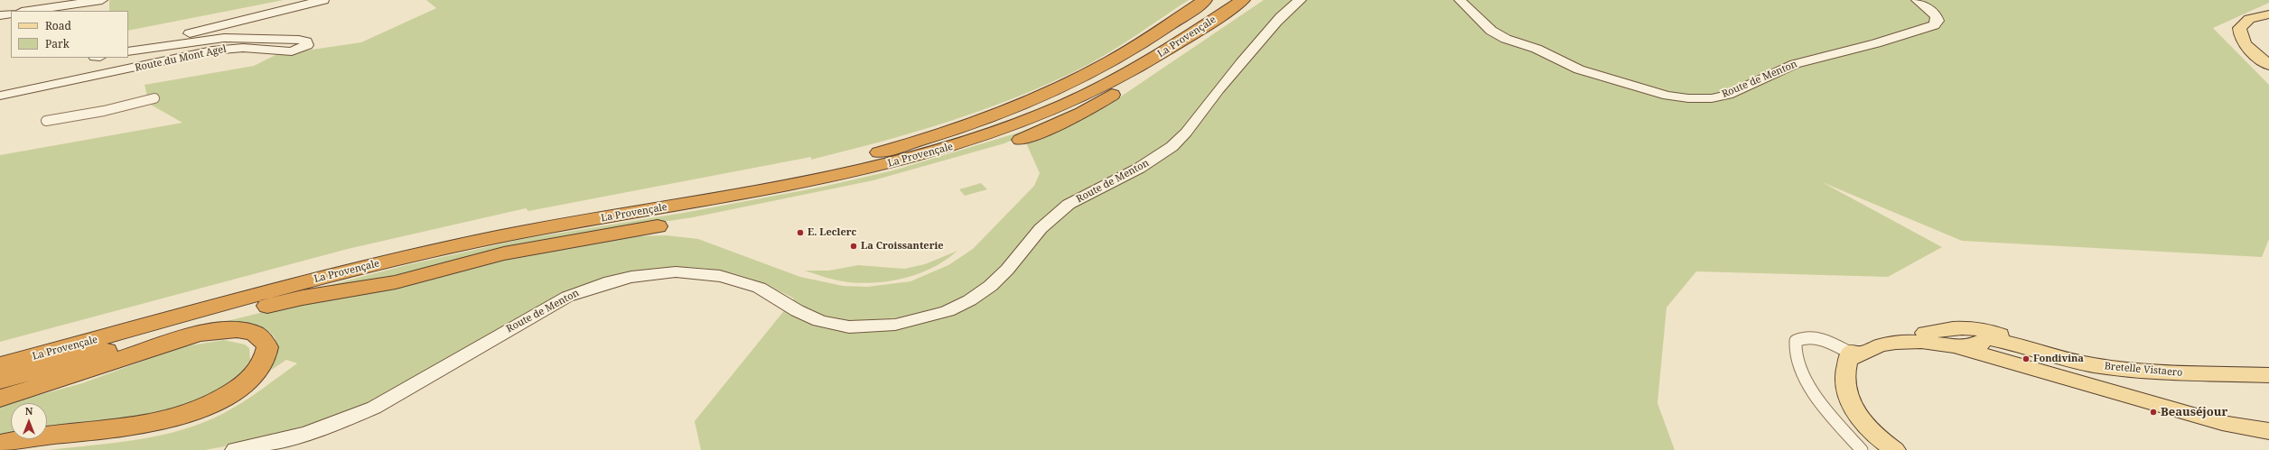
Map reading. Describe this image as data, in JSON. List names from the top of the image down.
{
  "streets": {
    "highway": ["La Provençale"],
    "main road": ["Route du Mont Agel", "Route de Menton", "Bretelle Vistaero"]
  },
  "places": [
    "E. Leclerc",
    "La Croissanterie",
    "Fondivina",
    "Beauséjour"
  ],
  "legend": ["Road", "Park"],
  "north": "top"
}
